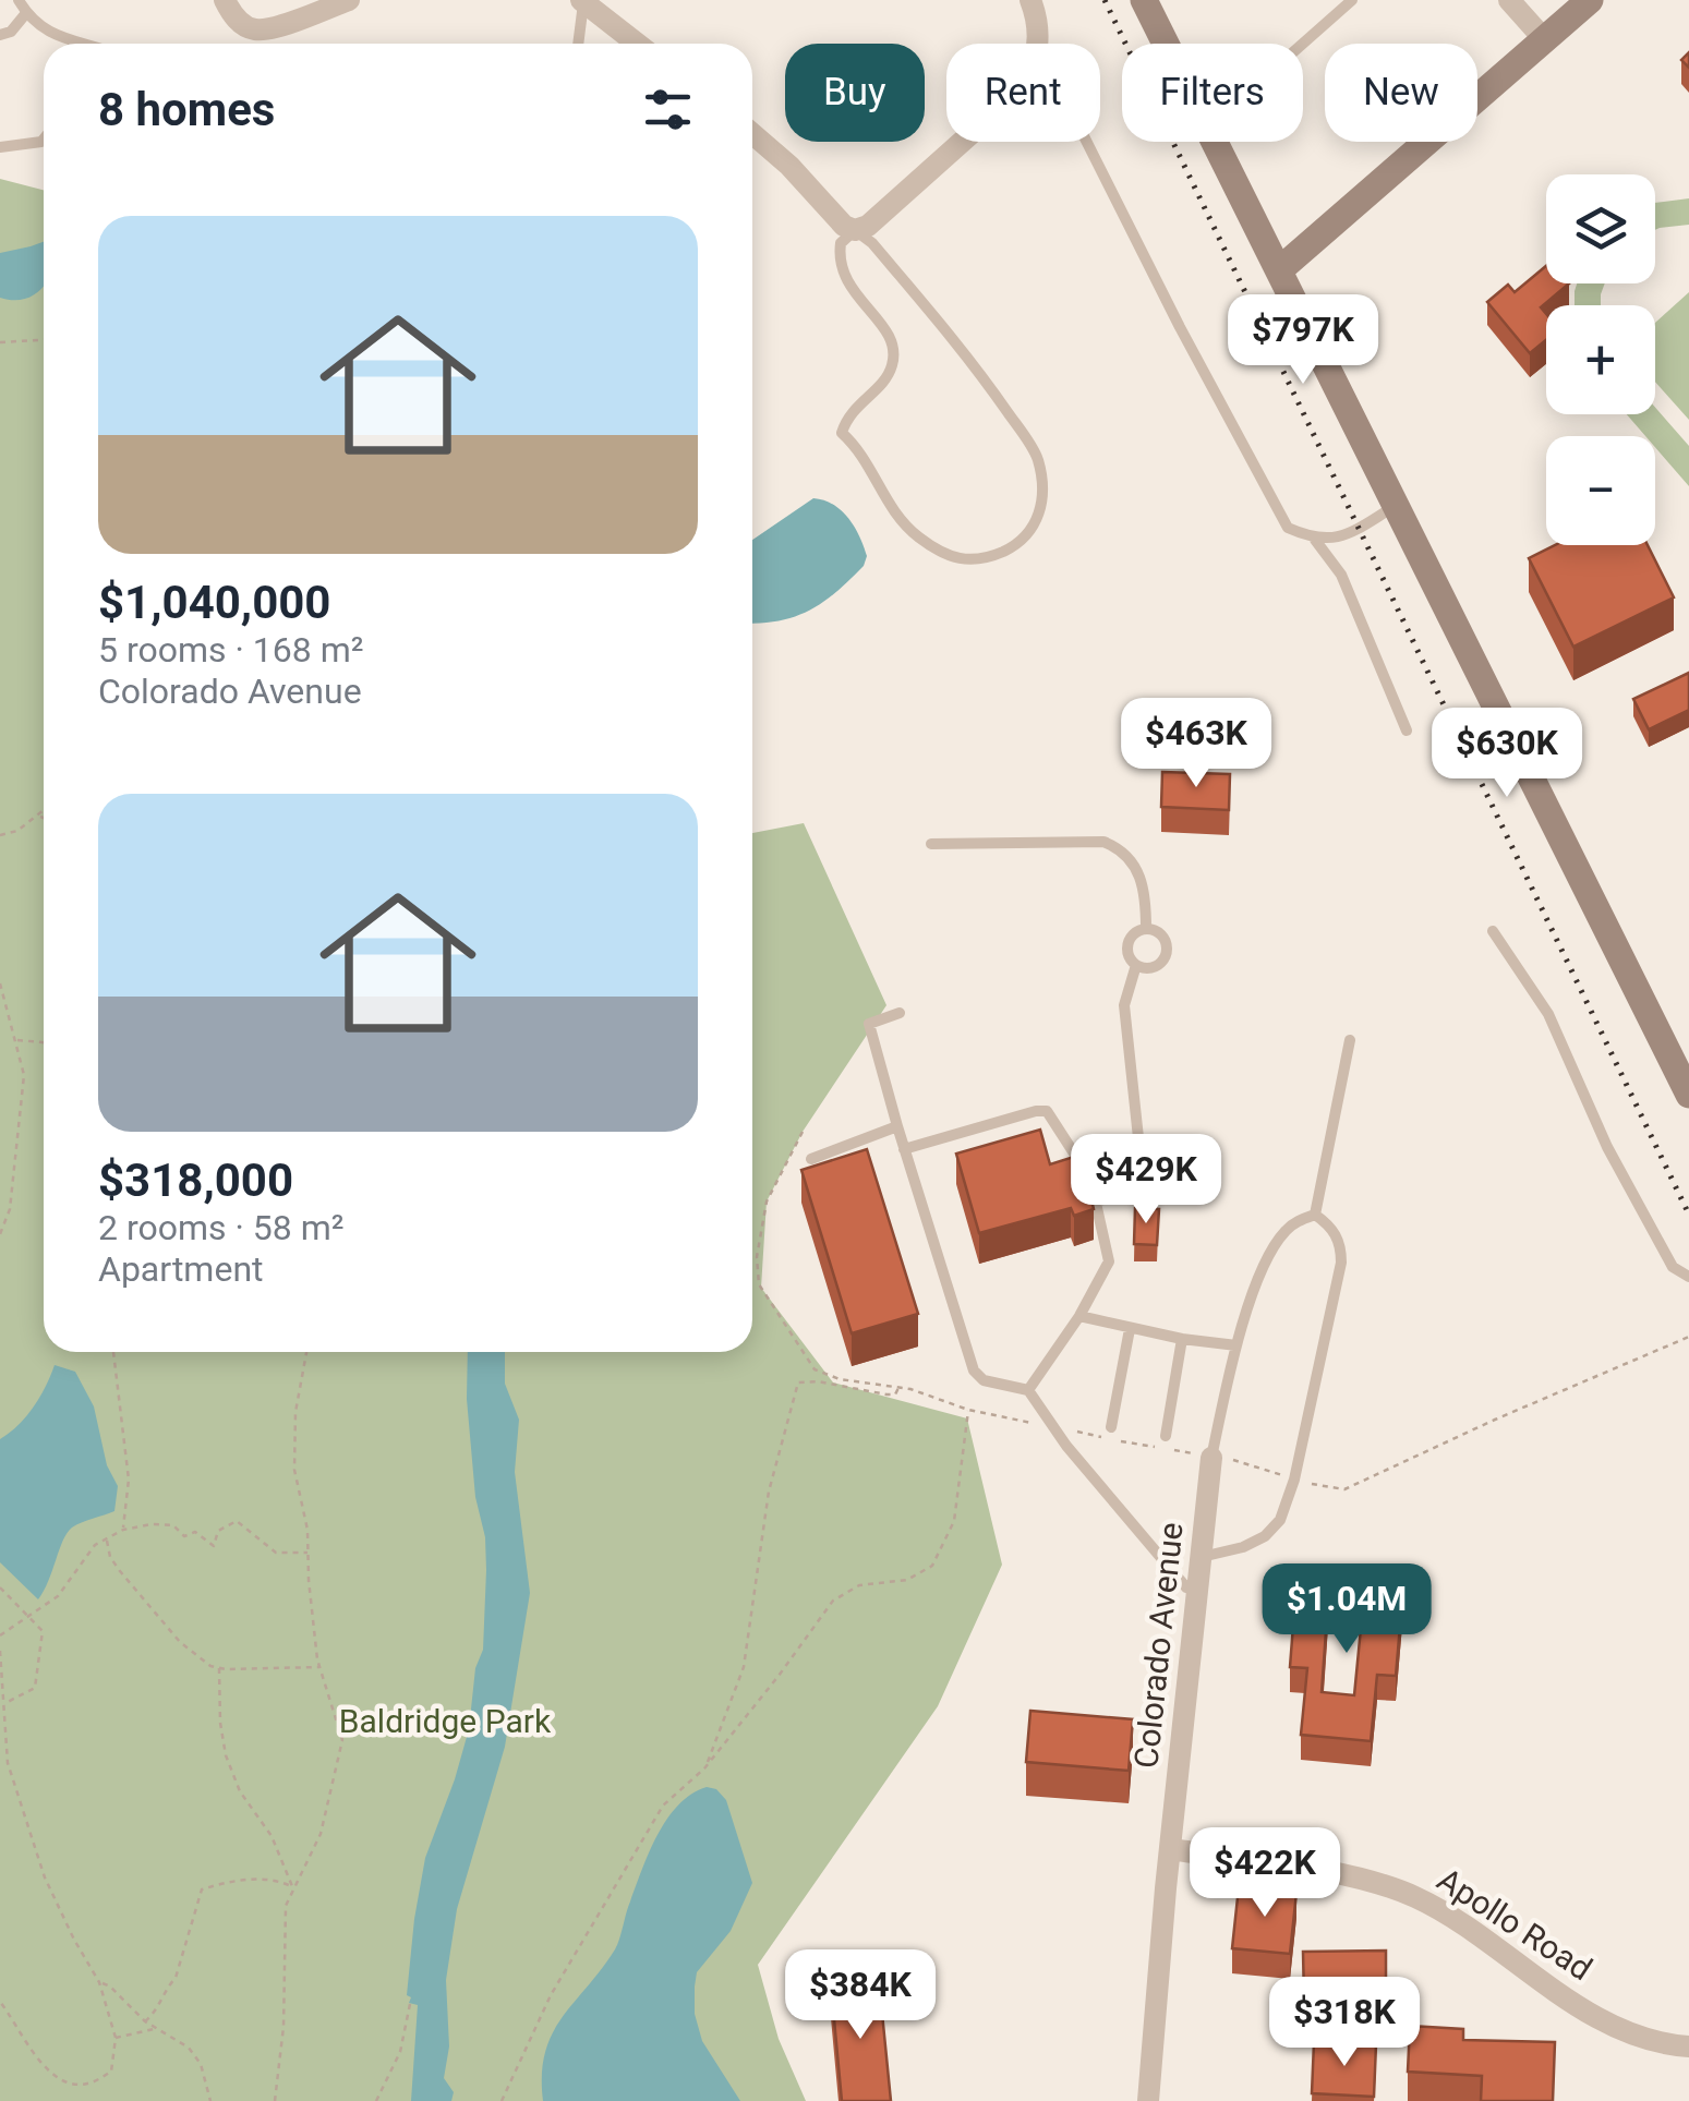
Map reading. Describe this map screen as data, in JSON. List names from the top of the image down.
{
  "streets": {
    "street": ["Colorado Avenue", "Apollo Road"]
  },
  "crossings": [
    ["Colorado Avenue", "Apollo Road"]
  ],
  "parks": ["Baldridge Park"],
  "page": {
    "chip": [
      "Buy",
      "Rent",
      "Filters",
      "New"
    ],
    "heading": "8 homes",
    "map_buttons": ["+", "−"],
    "list": [
      {
        "name": "$1,040,000",
        "note": "5 rooms · 168 m² · Colorado Avenue"
      },
      {
        "name": "$318,000",
        "note": "2 rooms · 58 m² · Apartment"
      }
    ],
    "price": [
      "$797K",
      "$463K",
      "$630K",
      "$429K",
      "$1.04M",
      "$422K",
      "$384K",
      "$318K"
    ]
  }
}
